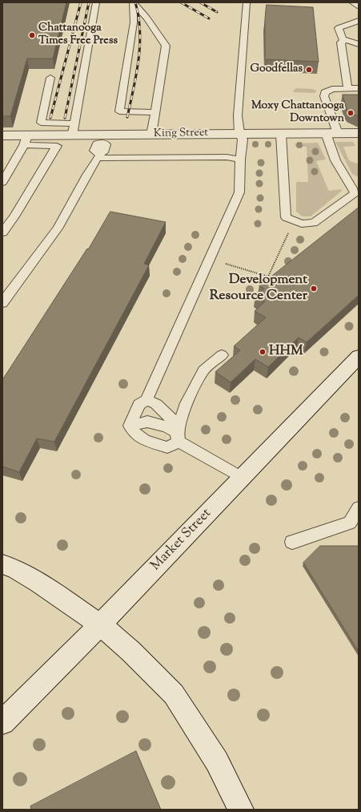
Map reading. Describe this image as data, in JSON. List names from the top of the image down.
{
  "streets": {
    "street": ["King Street", "Market Street"]
  },
  "places": [
    "Chattanooga Times Free Press",
    "Goodfellas",
    "Moxy Chattanooga Downtown",
    "Development Resource Center",
    "HHM"
  ]
}
